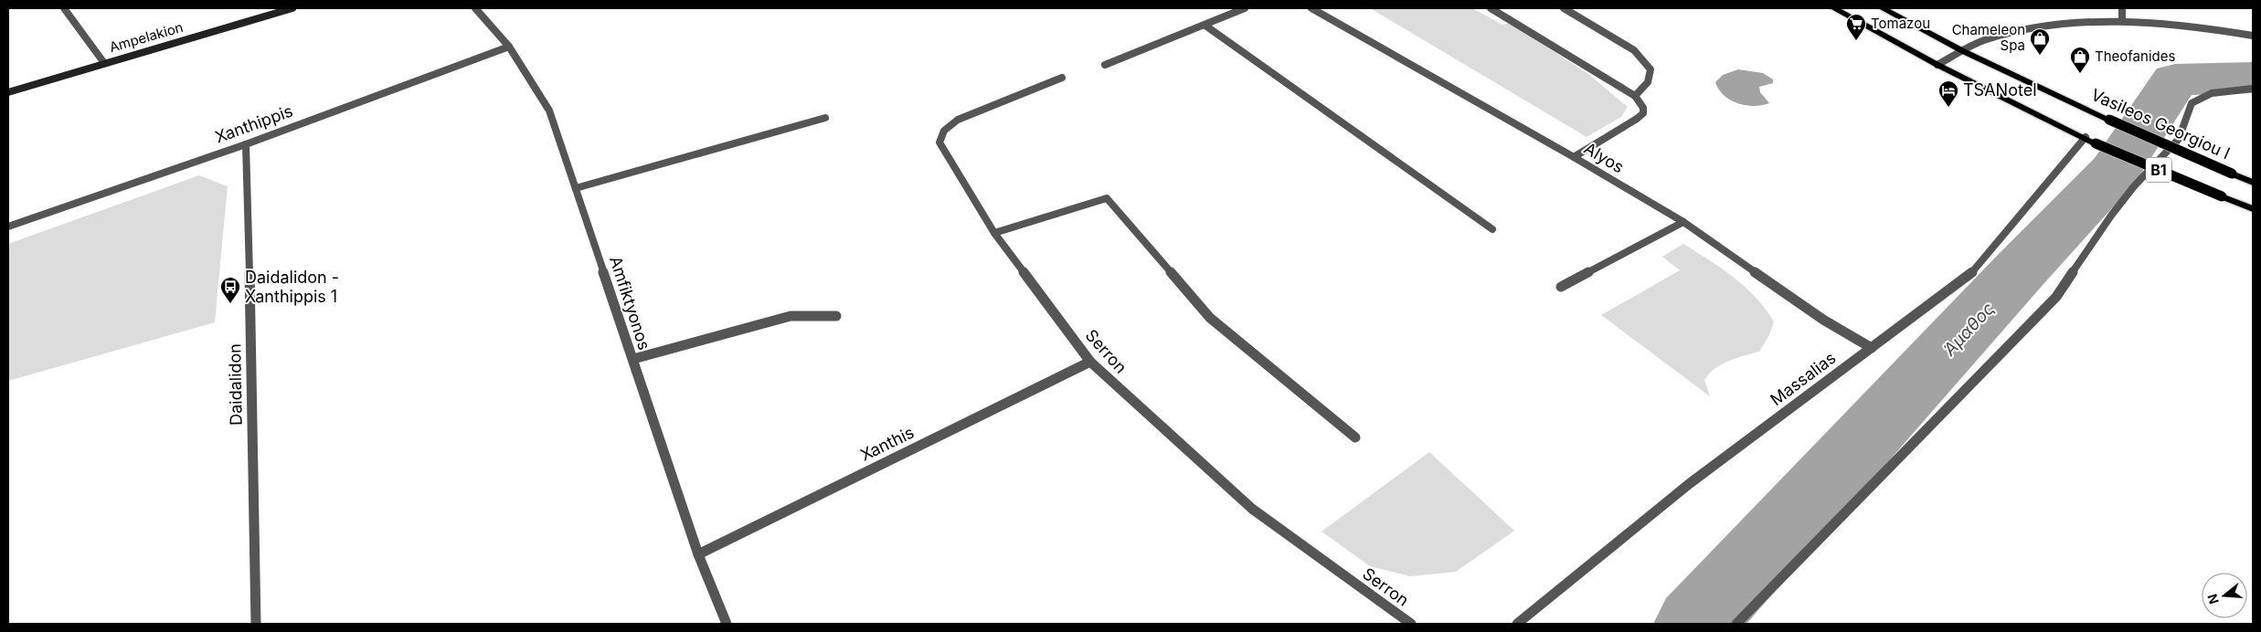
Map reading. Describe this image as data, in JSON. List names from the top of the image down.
{
  "streets": {
    "main road": ["Vasileos Georgiou I", "B1"],
    "street": [
      "Ampelakion",
      "Xanthippis",
      "Alyos",
      "Amfiktyonos",
      "Serron",
      "Massalias",
      "Daidalidon",
      "Xanthis"
    ]
  },
  "crossings": [
    ["Xanthippis", "Amfiktyonos"],
    ["Xanthippis", "Daidalidon"],
    ["Alyos", "Massalias"],
    ["B1", "Massalias"],
    ["Amfiktyonos", "Xanthis"],
    ["Serron", "Xanthis"]
  ],
  "water": ["Άμαθος"],
  "places": {
    "supermarket": ["Tomazou"],
    "shop": ["Chameleon Spa", "Theofanides"],
    "hotel": ["TSANotel"],
    "bus stop": ["Daidalidon - Xanthippis 1"]
  },
  "north": "left"
}
